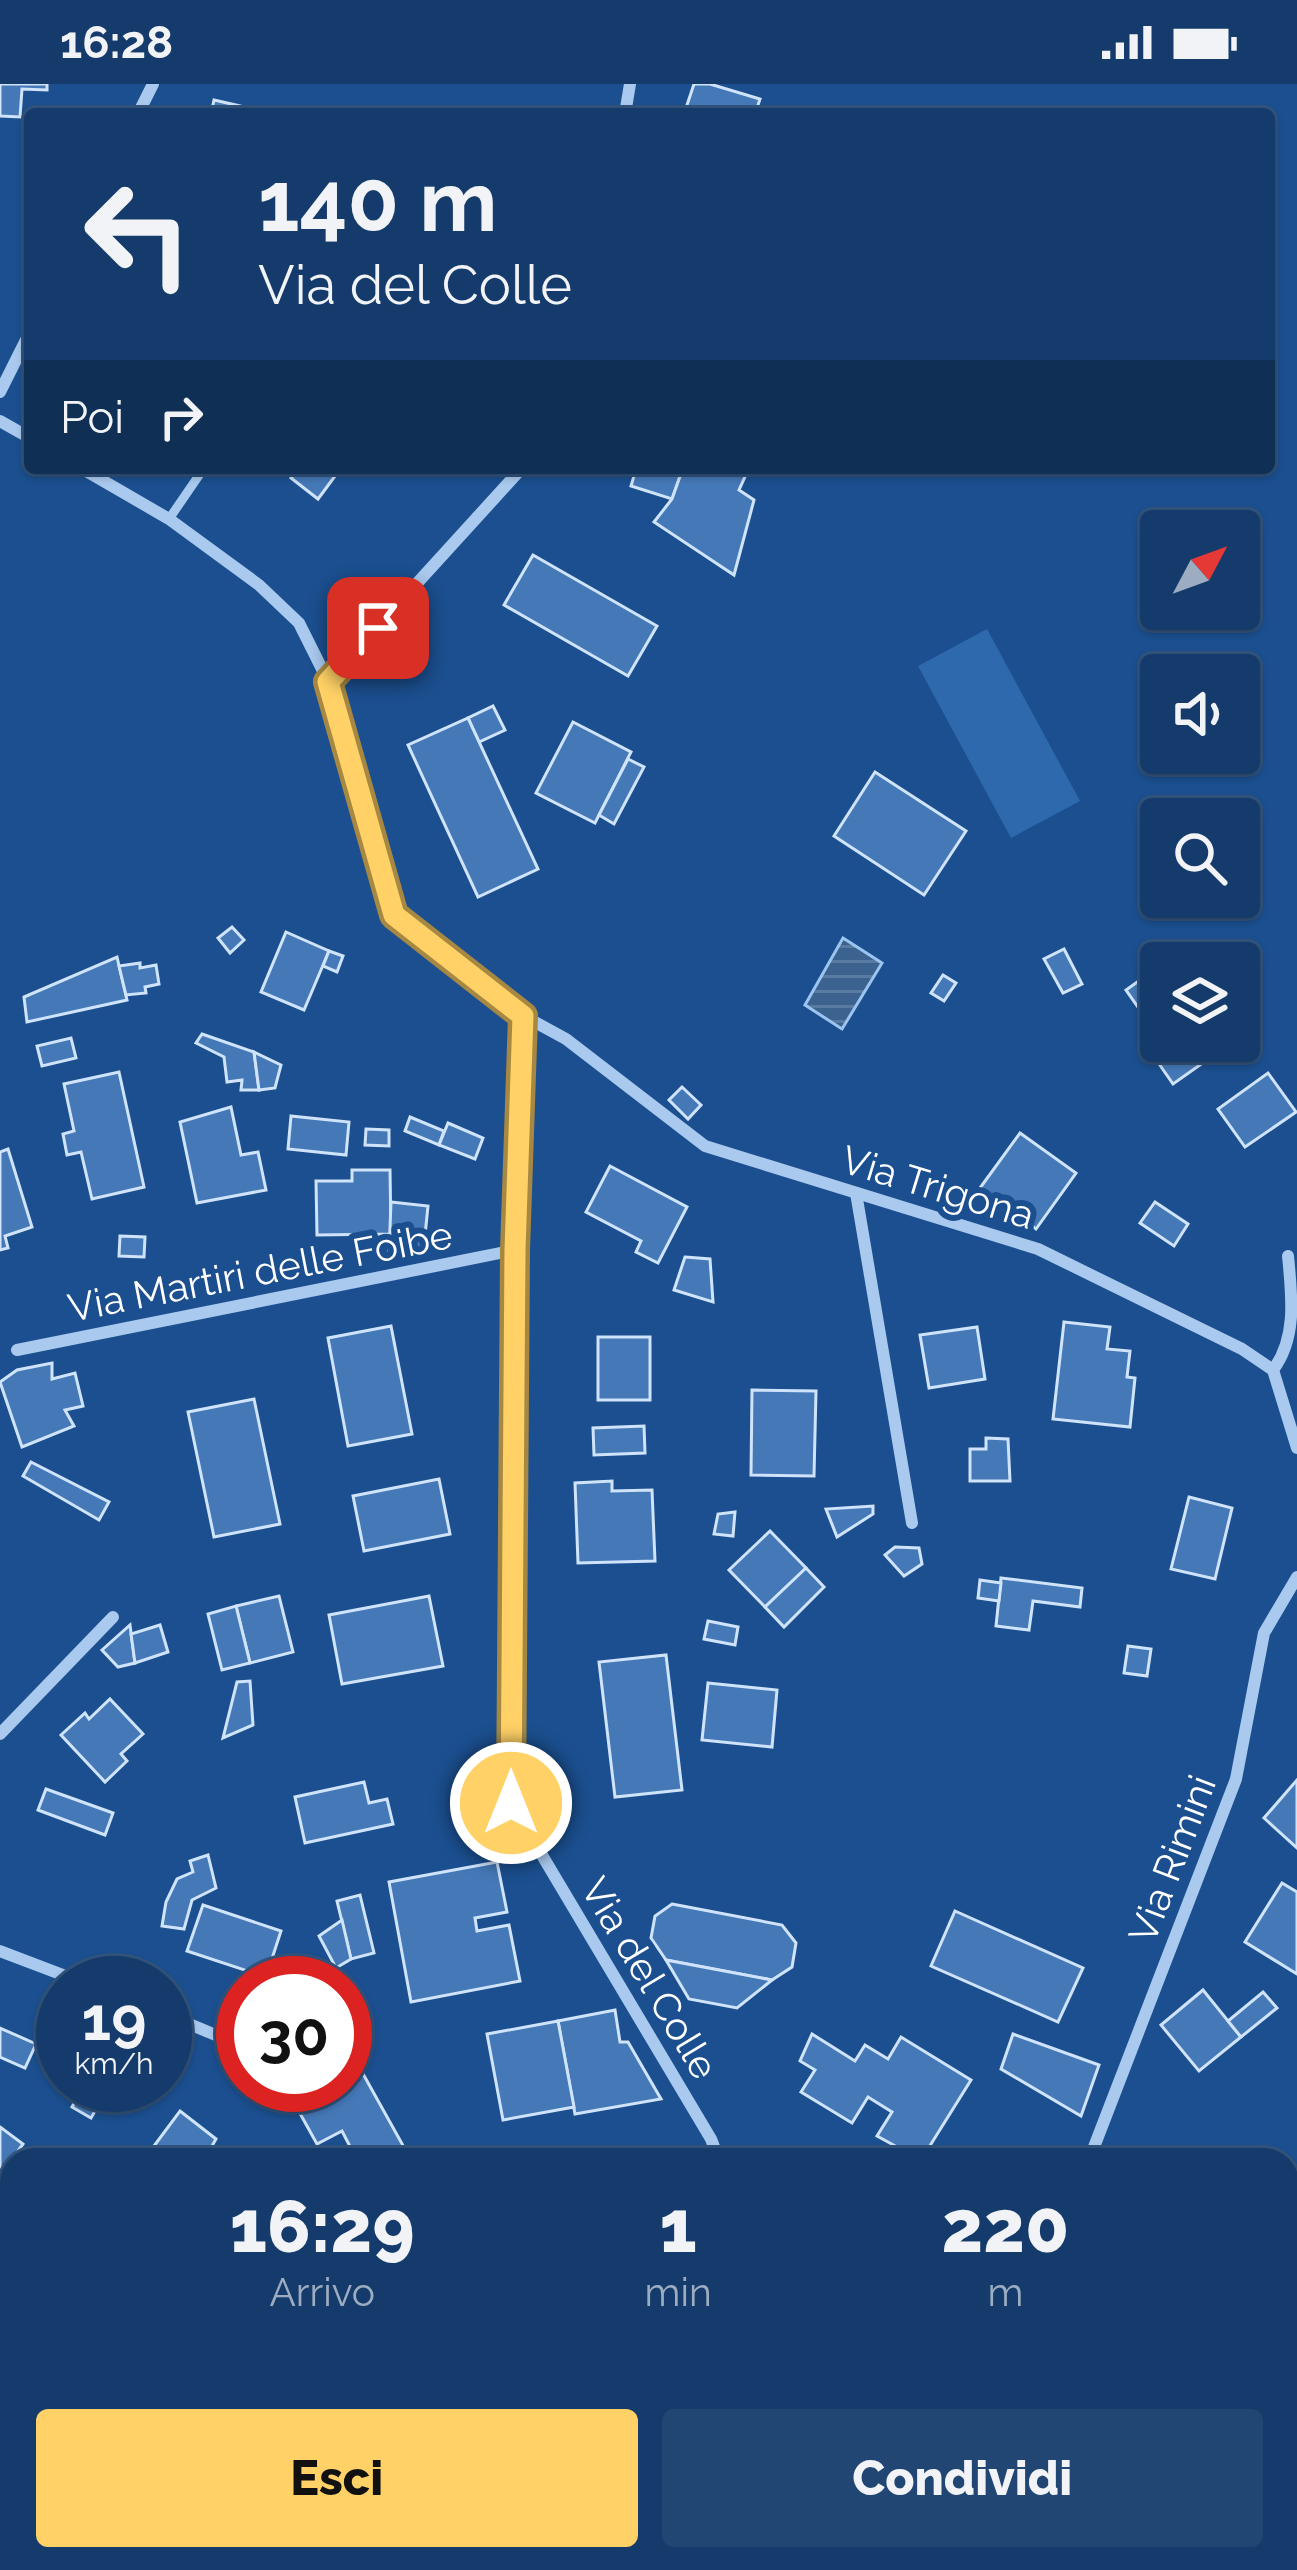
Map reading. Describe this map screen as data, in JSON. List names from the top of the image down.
{
  "streets": {
    "street": [
      "Via Trigona",
      "Via Martiri delle Foibe",
      "Via Rimini",
      "Via del Colle"
    ]
  },
  "crossings": [
    ["Via Trigona", "Via del Colle"],
    ["Via Martiri delle Foibe", "Via del Colle"]
  ],
  "north": "top right",
  "page": {
    "status": "16:28",
    "turn": ["140 m", "Via del Colle"],
    "then": "Poi",
    "speed": "19 km/h",
    "limit": "30",
    "eta": [
      "16:29",
      "Arrivo",
      "1",
      "min",
      "220",
      "m"
    ],
    "buttons": ["Esci", "Condividi"]
  }
}
